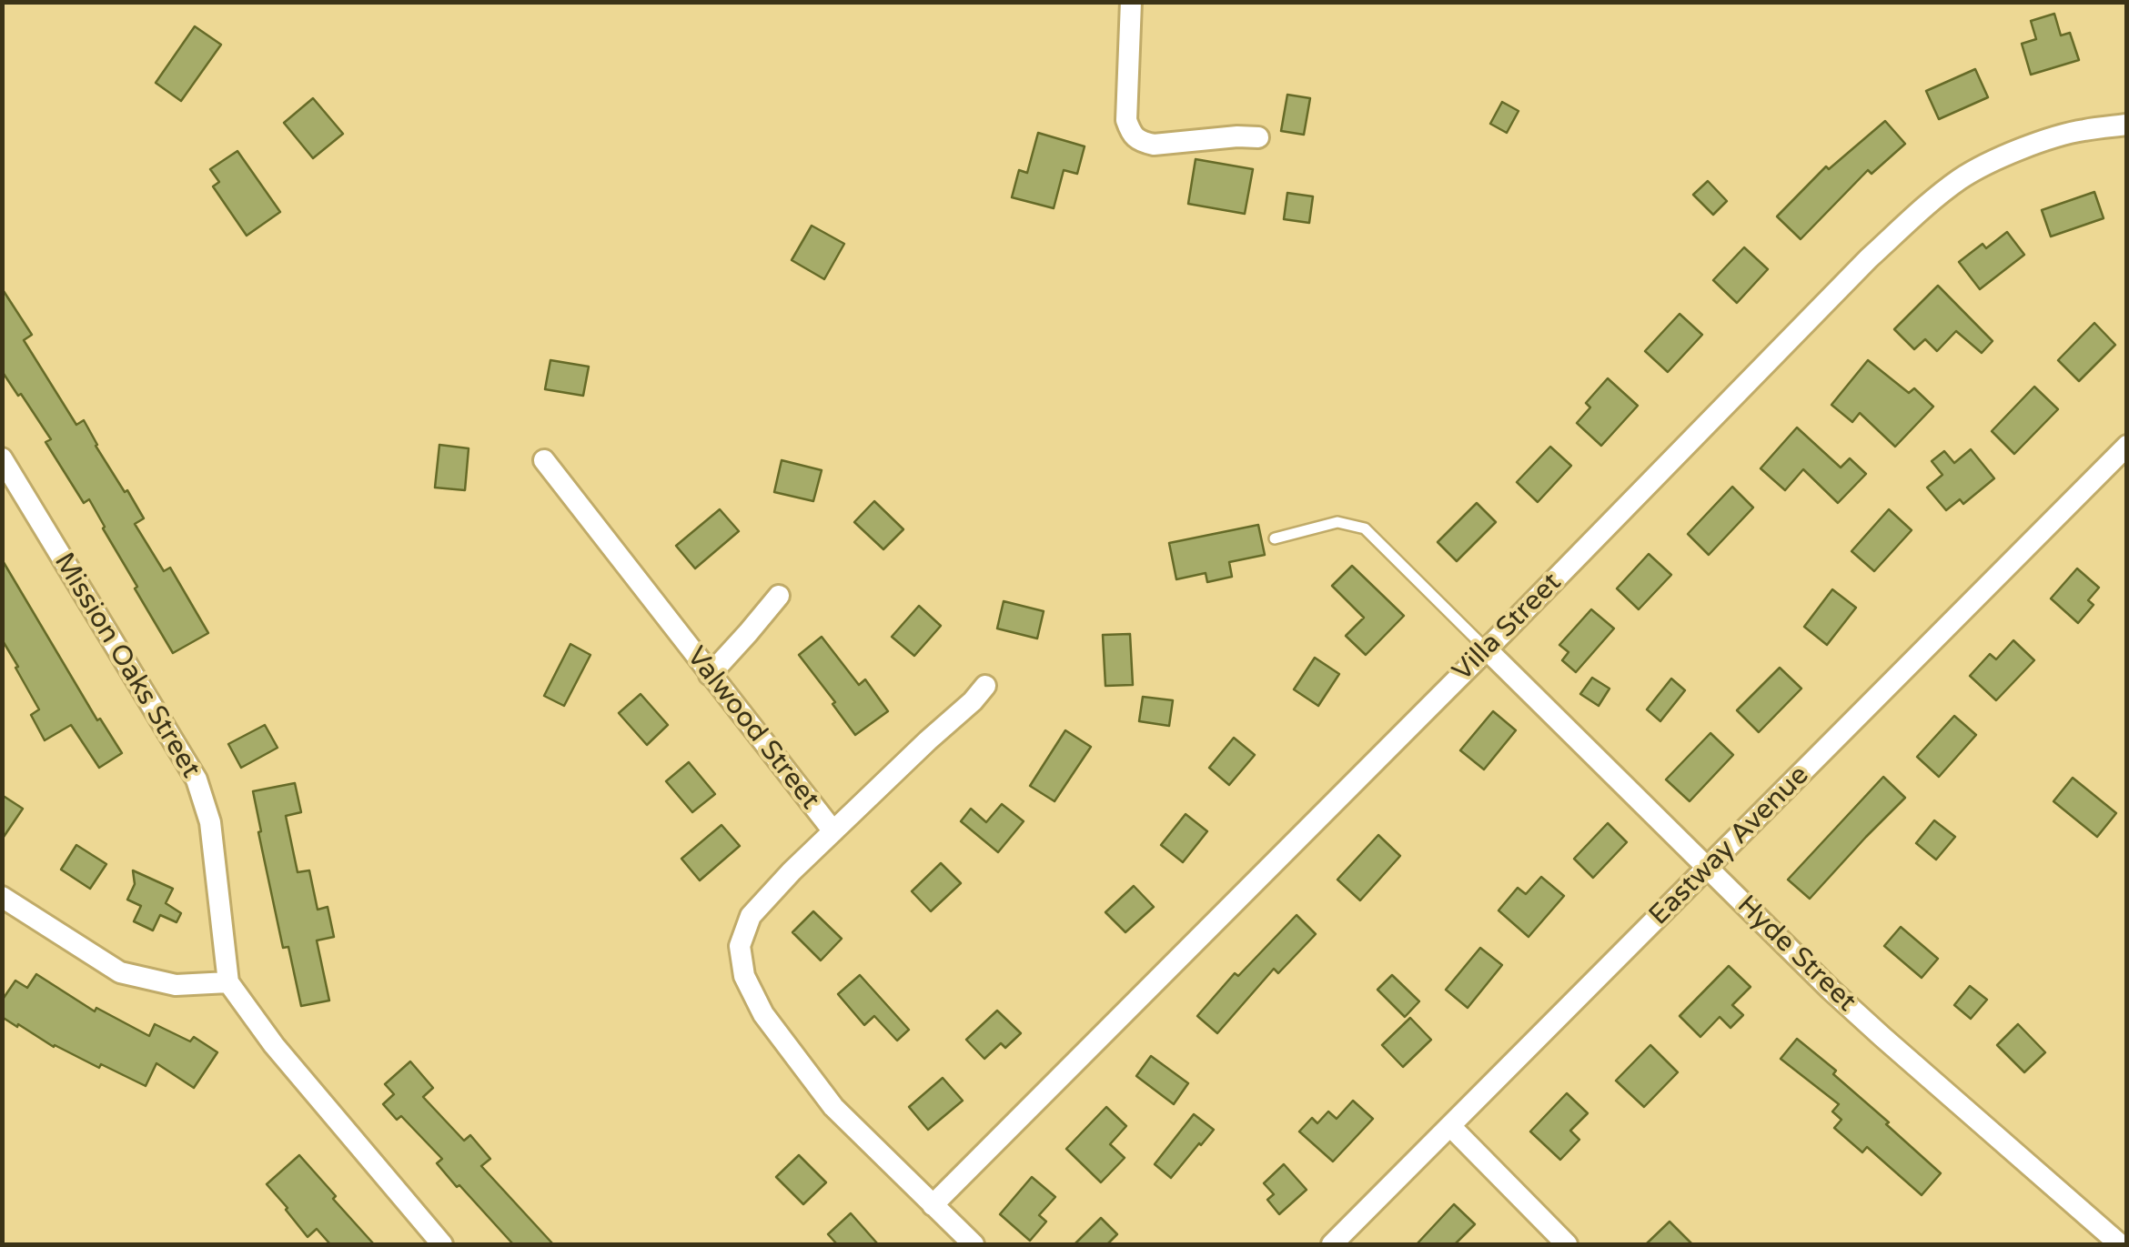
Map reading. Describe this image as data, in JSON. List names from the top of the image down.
{
  "streets": {
    "street": [
      "Villa Street",
      "Mission Oaks Street",
      "Valwood Street",
      "Eastway Avenue",
      "Hyde Street"
    ]
  },
  "crossings": [
    ["Villa Street", "Valwood Street"],
    ["Villa Street", "Hyde Street"],
    ["Eastway Avenue", "Hyde Street"]
  ]
}
